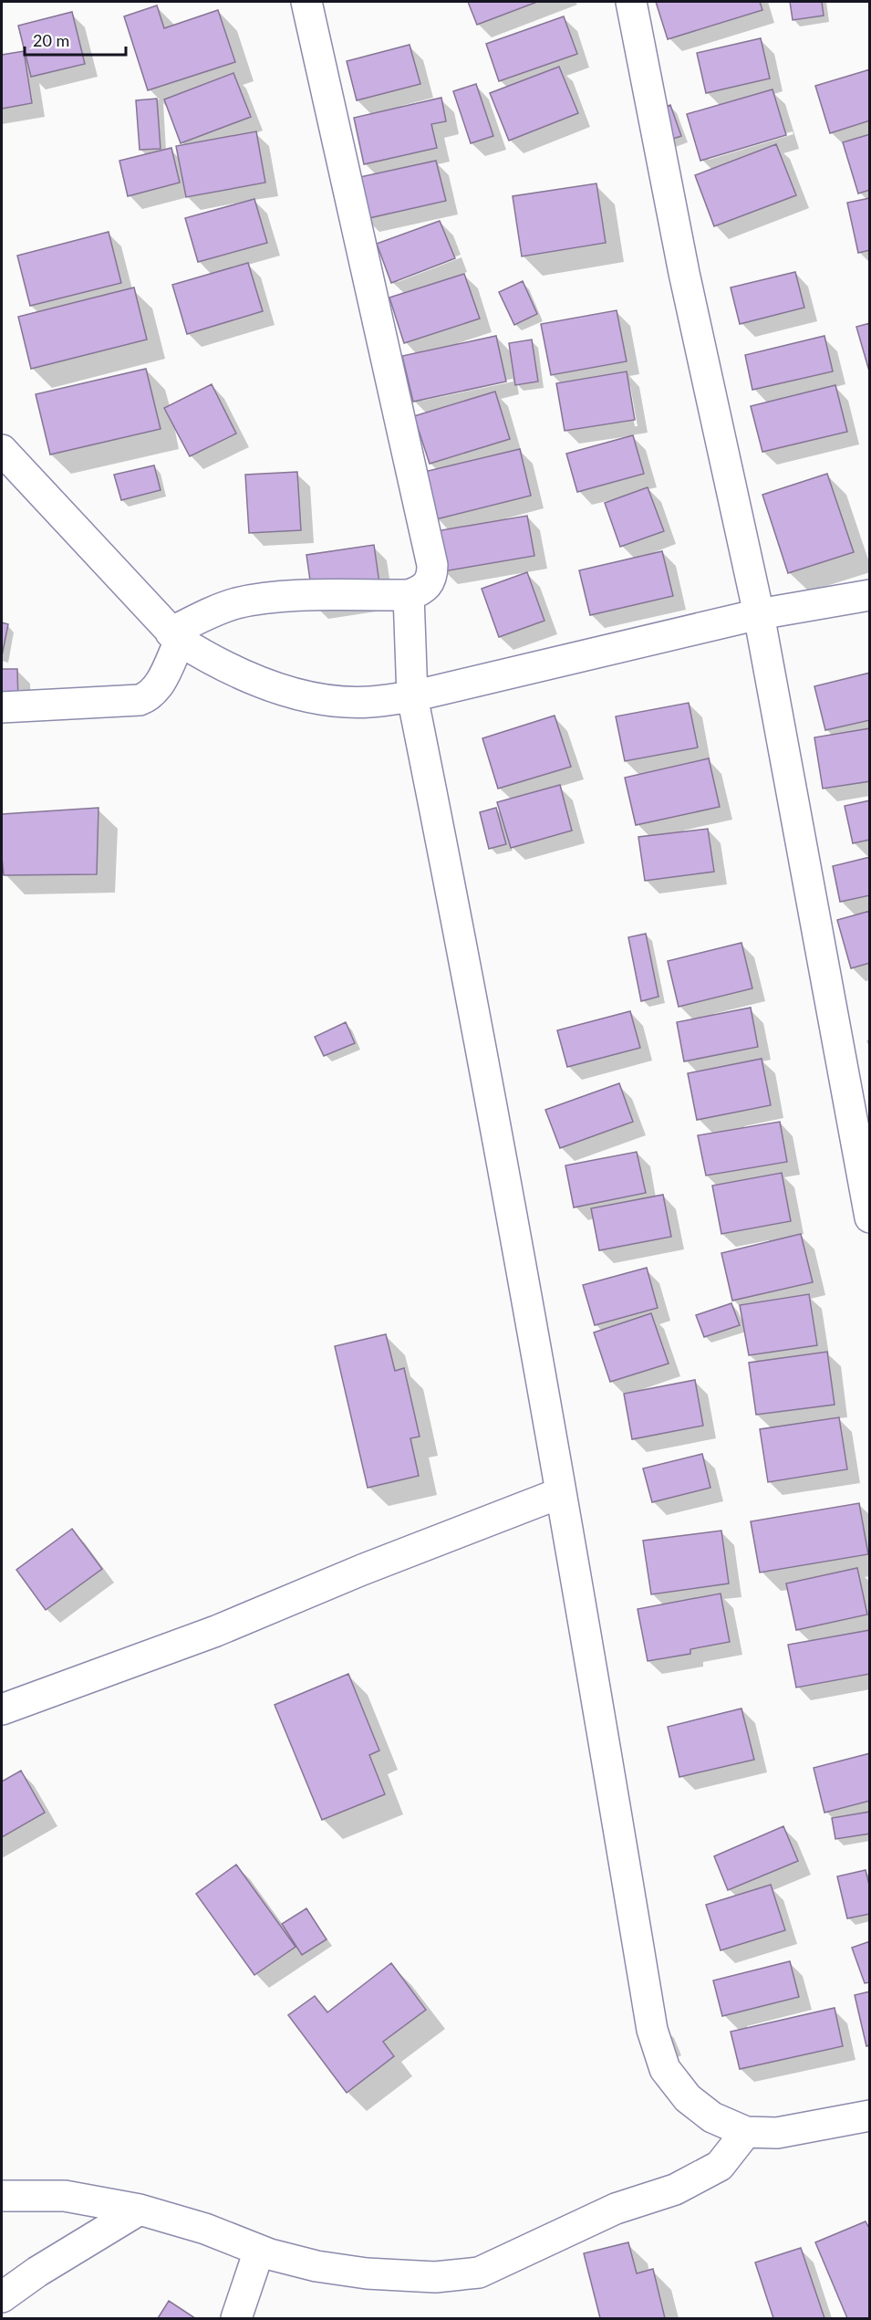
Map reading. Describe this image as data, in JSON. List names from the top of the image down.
{
  "scale_bar": "20 m"
}
